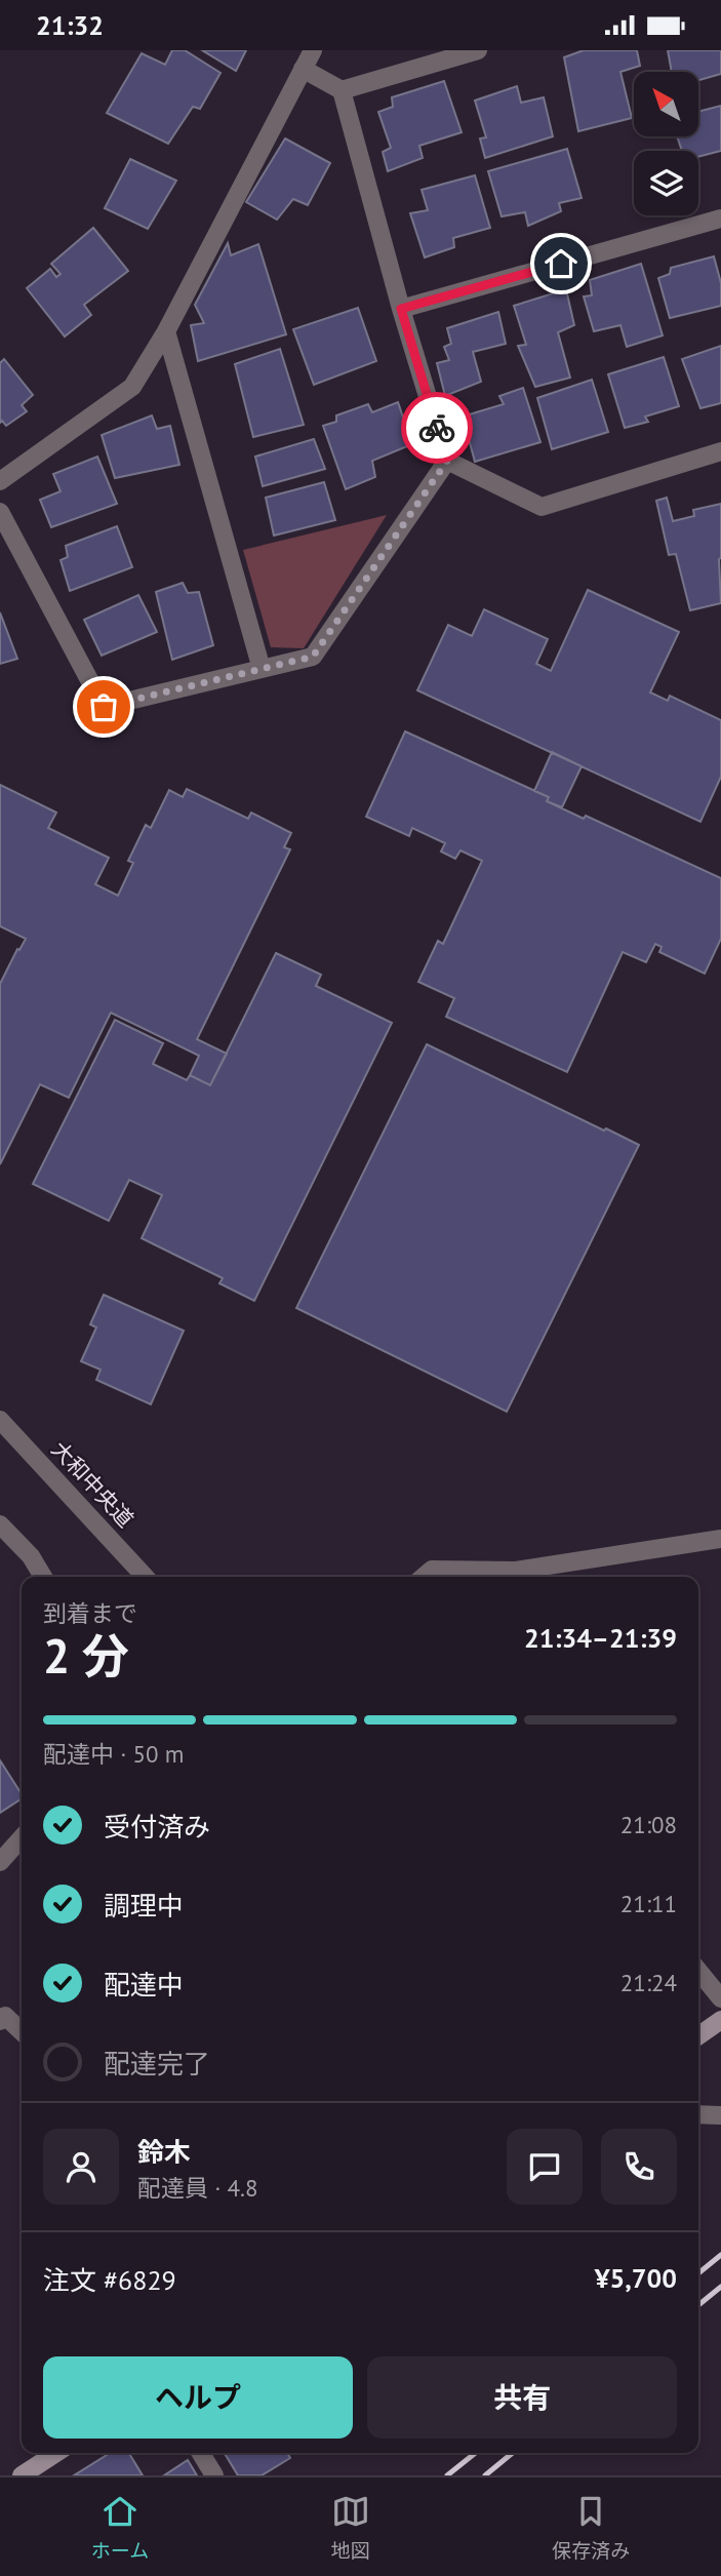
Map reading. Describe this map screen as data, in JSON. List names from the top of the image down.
{
  "streets": {
    "street": ["大和中央道"]
  },
  "north": "top left",
  "page": {
    "status": "21:32",
    "heading": ["2 分", "到着まで", "21:34–21:39"],
    "panel": [
      "鈴木",
      "配達員 · 4.8",
      "注文 #6829",
      "¥5,700"
    ],
    "bar": "配達中 · 50 m",
    "list": [
      ["受付済み", "21:08"],
      ["調理中", "21:11"],
      ["配達中", "21:24"],
      "配達完了"
    ],
    "buttons": ["ヘルプ", "共有"],
    "tabs": ["ホーム", "地図", "保存済み"]
  }
}
